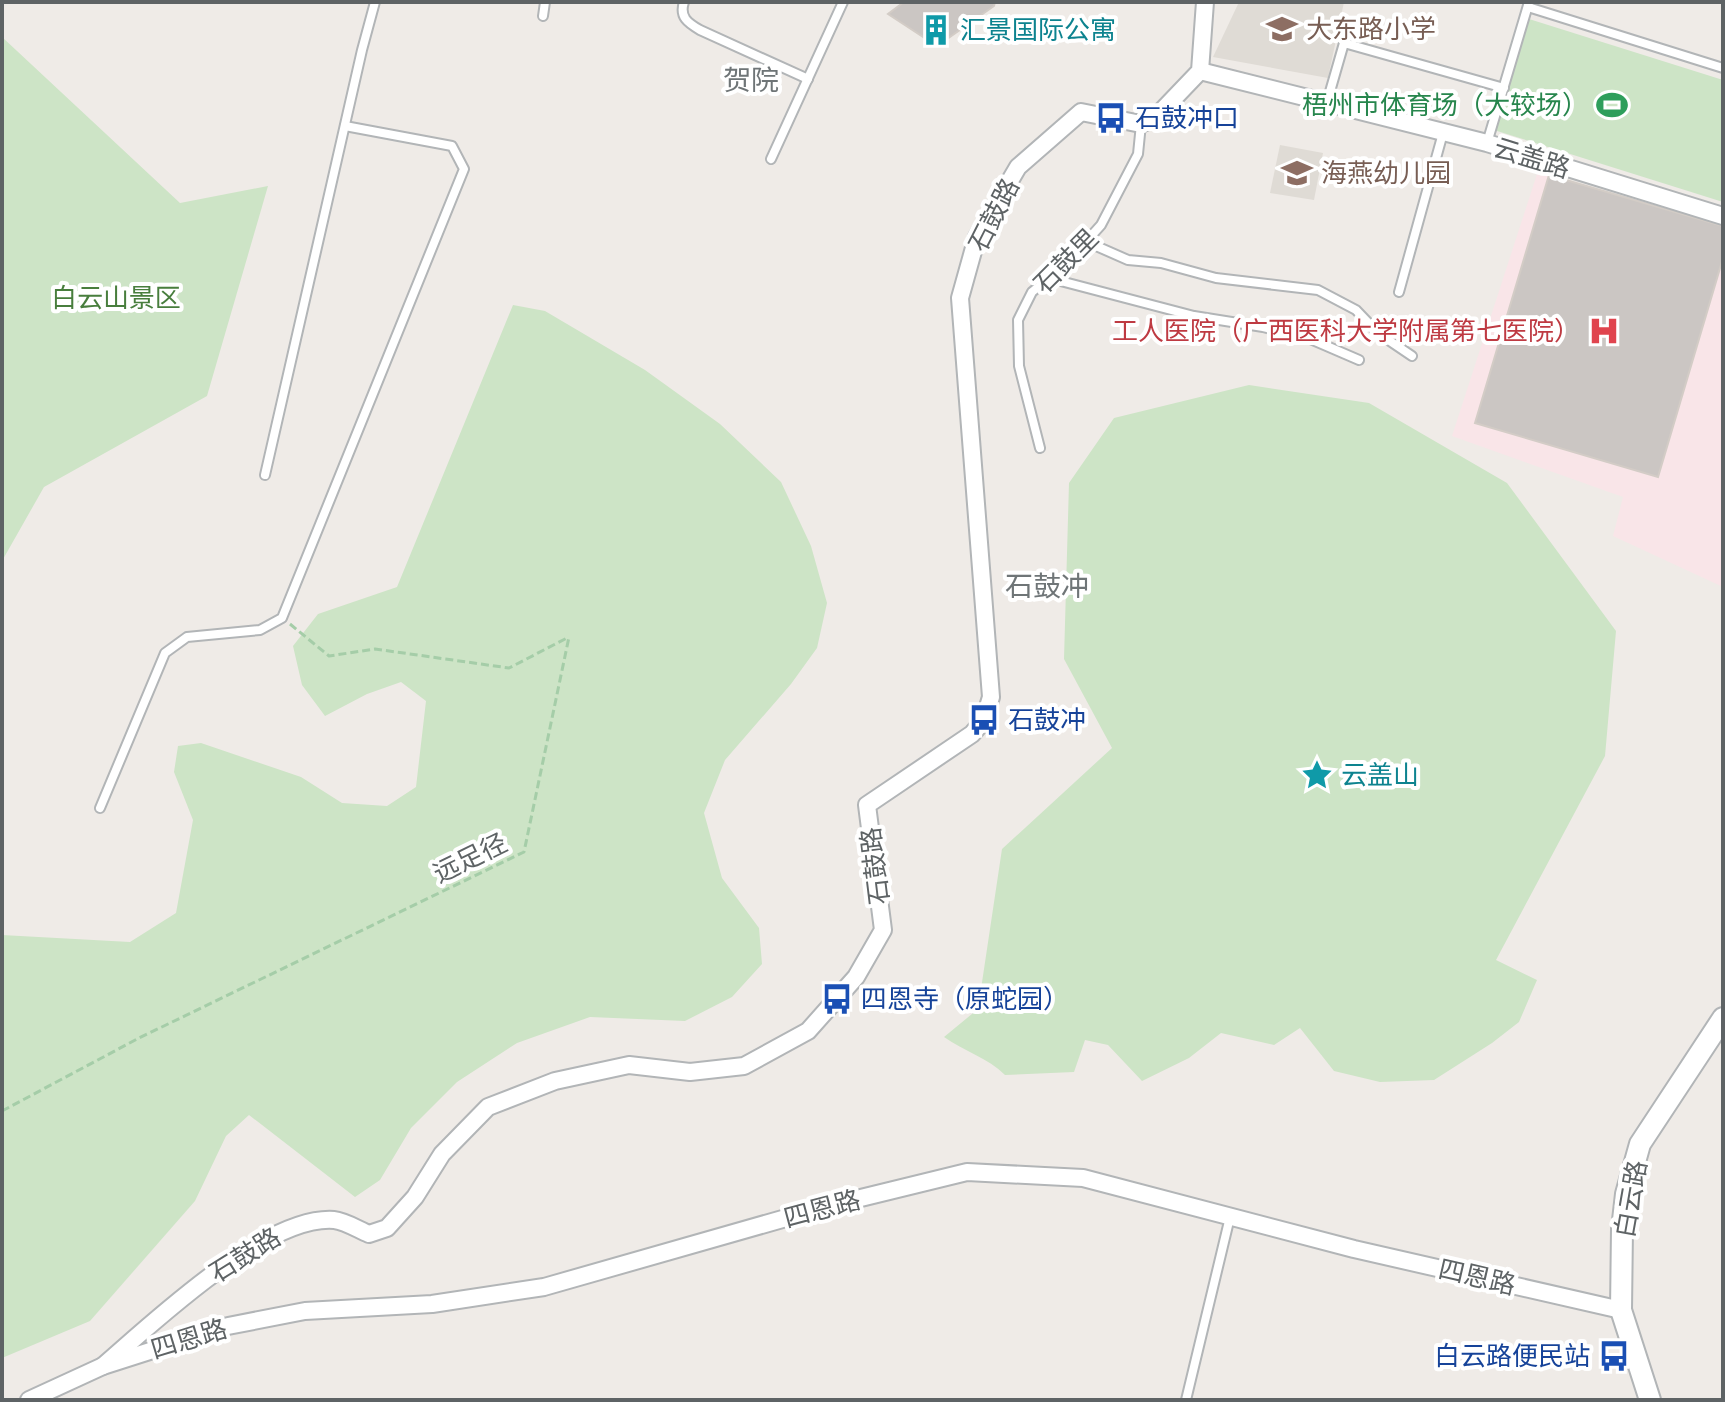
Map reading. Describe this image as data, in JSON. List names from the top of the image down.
{
  "streets": {
    "street": [
      "云盖路",
      "石鼓路",
      "白云路",
      "四恩路"
    ],
    "lane": ["石鼓里"],
    "path": ["远足径"]
  },
  "crossings": [
    ["石鼓路", "石鼓里"],
    ["石鼓路", "四恩路"],
    ["白云路", "四恩路"]
  ],
  "districts": ["贺院", "石鼓冲"],
  "parks": ["白云山景区"],
  "places": {
    "school or university": ["大东路小学", "海燕幼儿园"],
    "building": ["汇景国际公寓"],
    "sports": ["梧州市体育场（大较场）"],
    "bus stop": [
      "石鼓冲口",
      "石鼓冲",
      "四恩寺（原蛇园）",
      "白云路便民站"
    ],
    "hospital": ["工人医院（广西医科大学附属第七医院）"],
    "place": ["云盖山"]
  }
}
